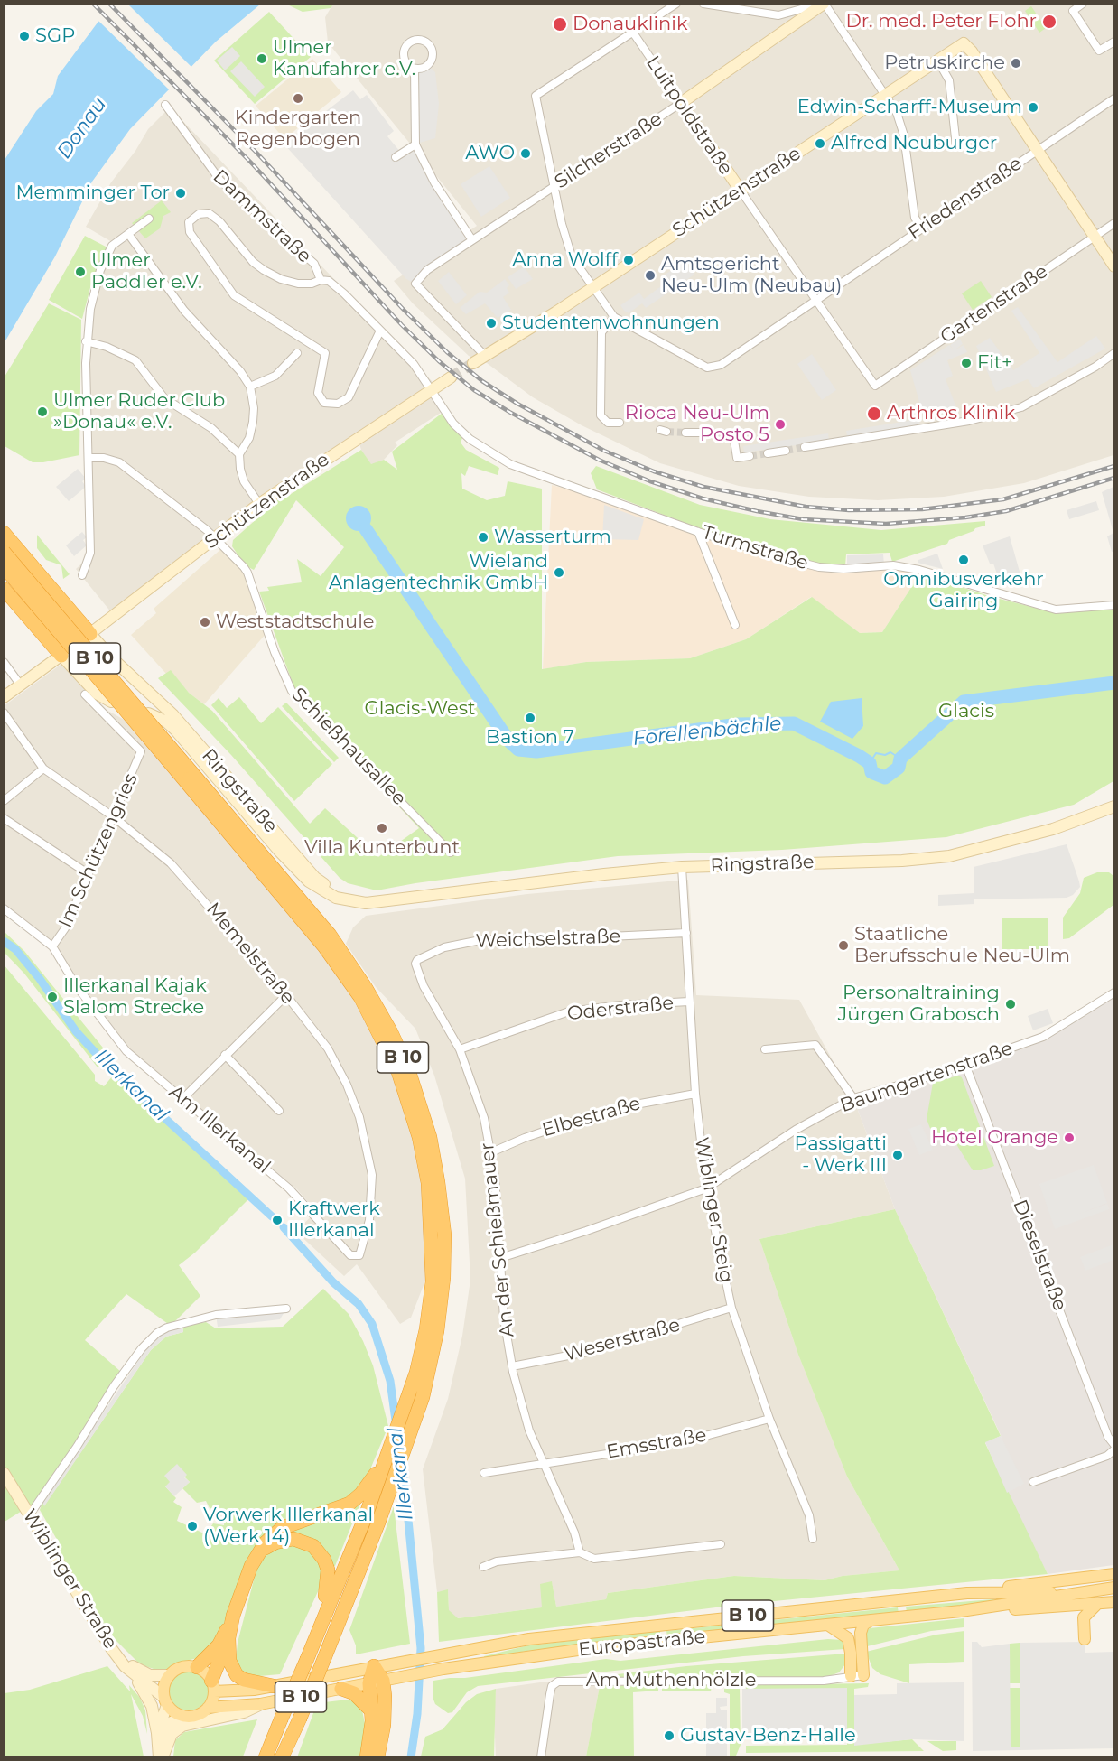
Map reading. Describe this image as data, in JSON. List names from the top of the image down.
{
  "streets": {
    "highway": ["B 10"],
    "main road": [
      "Luitpoldstraße",
      "Silcherstraße",
      "Schützenstraße",
      "Ringstraße",
      "Wiblinger Straße",
      "Europastraße"
    ],
    "street": [
      "Friedenstraße",
      "Dammstraße",
      "Gartenstraße",
      "Turmstraße",
      "Schießhausallee",
      "Im Schützengries",
      "Weichselstraße",
      "Memelstraße",
      "Oderstraße",
      "Baumgartenstraße",
      "Elbestraße",
      "Am Illerkanal",
      "Wiblinger Steig",
      "An der Schießmauer",
      "Dieselstraße",
      "Weserstraße",
      "Emsstraße",
      "Am Muthenhölzle"
    ]
  },
  "crossings": [
    ["Luitpoldstraße", "Silcherstraße"],
    ["Luitpoldstraße", "Schützenstraße"],
    ["Luitpoldstraße", "Friedenstraße"],
    ["Luitpoldstraße", "Gartenstraße"],
    ["Silcherstraße", "Schützenstraße"],
    ["Schützenstraße", "Friedenstraße"],
    ["Schützenstraße", "Dammstraße"],
    ["Schützenstraße", "Turmstraße"],
    ["Schützenstraße", "Schießhausallee"],
    ["Schützenstraße", "Ringstraße"],
    ["Dammstraße", "Turmstraße"],
    ["B 10", "Wiblinger Straße"],
    ["B 10", "Europastraße"],
    ["Ringstraße", "Wiblinger Steig"],
    ["Im Schützengries", "Memelstraße"],
    ["Im Schützengries", "Am Illerkanal"],
    ["Weichselstraße", "Wiblinger Steig"],
    ["Weichselstraße", "An der Schießmauer"],
    ["Memelstraße", "Am Illerkanal"],
    ["Oderstraße", "Wiblinger Steig"],
    ["Oderstraße", "An der Schießmauer"],
    ["Baumgartenstraße", "Wiblinger Steig"],
    ["Baumgartenstraße", "An der Schießmauer"],
    ["Baumgartenstraße", "Dieselstraße"],
    ["Elbestraße", "Wiblinger Steig"],
    ["Elbestraße", "An der Schießmauer"],
    ["Wiblinger Steig", "Weserstraße"],
    ["Wiblinger Steig", "Emsstraße"],
    ["An der Schießmauer", "Weserstraße"],
    ["An der Schießmauer", "Emsstraße"],
    ["Wiblinger Straße", "Europastraße"]
  ],
  "water": ["Donau", "Forellenbächle", "Illerkanal"],
  "parks": ["Glacis-West", "Glacis"],
  "places": [
    "Dr. med. Peter Flohr",
    "Donauklinik",
    "SGP",
    "Ulmer Kanufahrer e.V.",
    "Petruskirche",
    "Kindergarten Regenbogen",
    "Edwin-Scharff-Museum",
    "Alfred Neuburger",
    "AWO",
    "Memminger Tor",
    "Anna Wolff",
    "Ulmer Paddler e.V.",
    "Amtsgericht Neu-Ulm (Neubau)",
    "Studentenwohnungen",
    "Fit+",
    "Ulmer Ruder Club »Donau« e.V.",
    "Arthros Klinik",
    "Rioca Neu-Ulm Posto 5",
    "Wasserturm",
    "Omnibusverkehr Gairing",
    "Wieland Anlagentechnik GmbH",
    "Weststadtschule",
    "Bastion 7",
    "Villa Kunterbunt",
    "Staatliche Berufsschule Neu-Ulm",
    "Illerkanal Kajak Slalom Strecke",
    "Personaltraining Jürgen Grabosch",
    "Hotel Orange",
    "Passigatti - Werk III",
    "Kraftwerk Illerkanal",
    "Vorwerk Illerkanal (Werk 14)",
    "Gustav-Benz-Halle"
  ]
}
